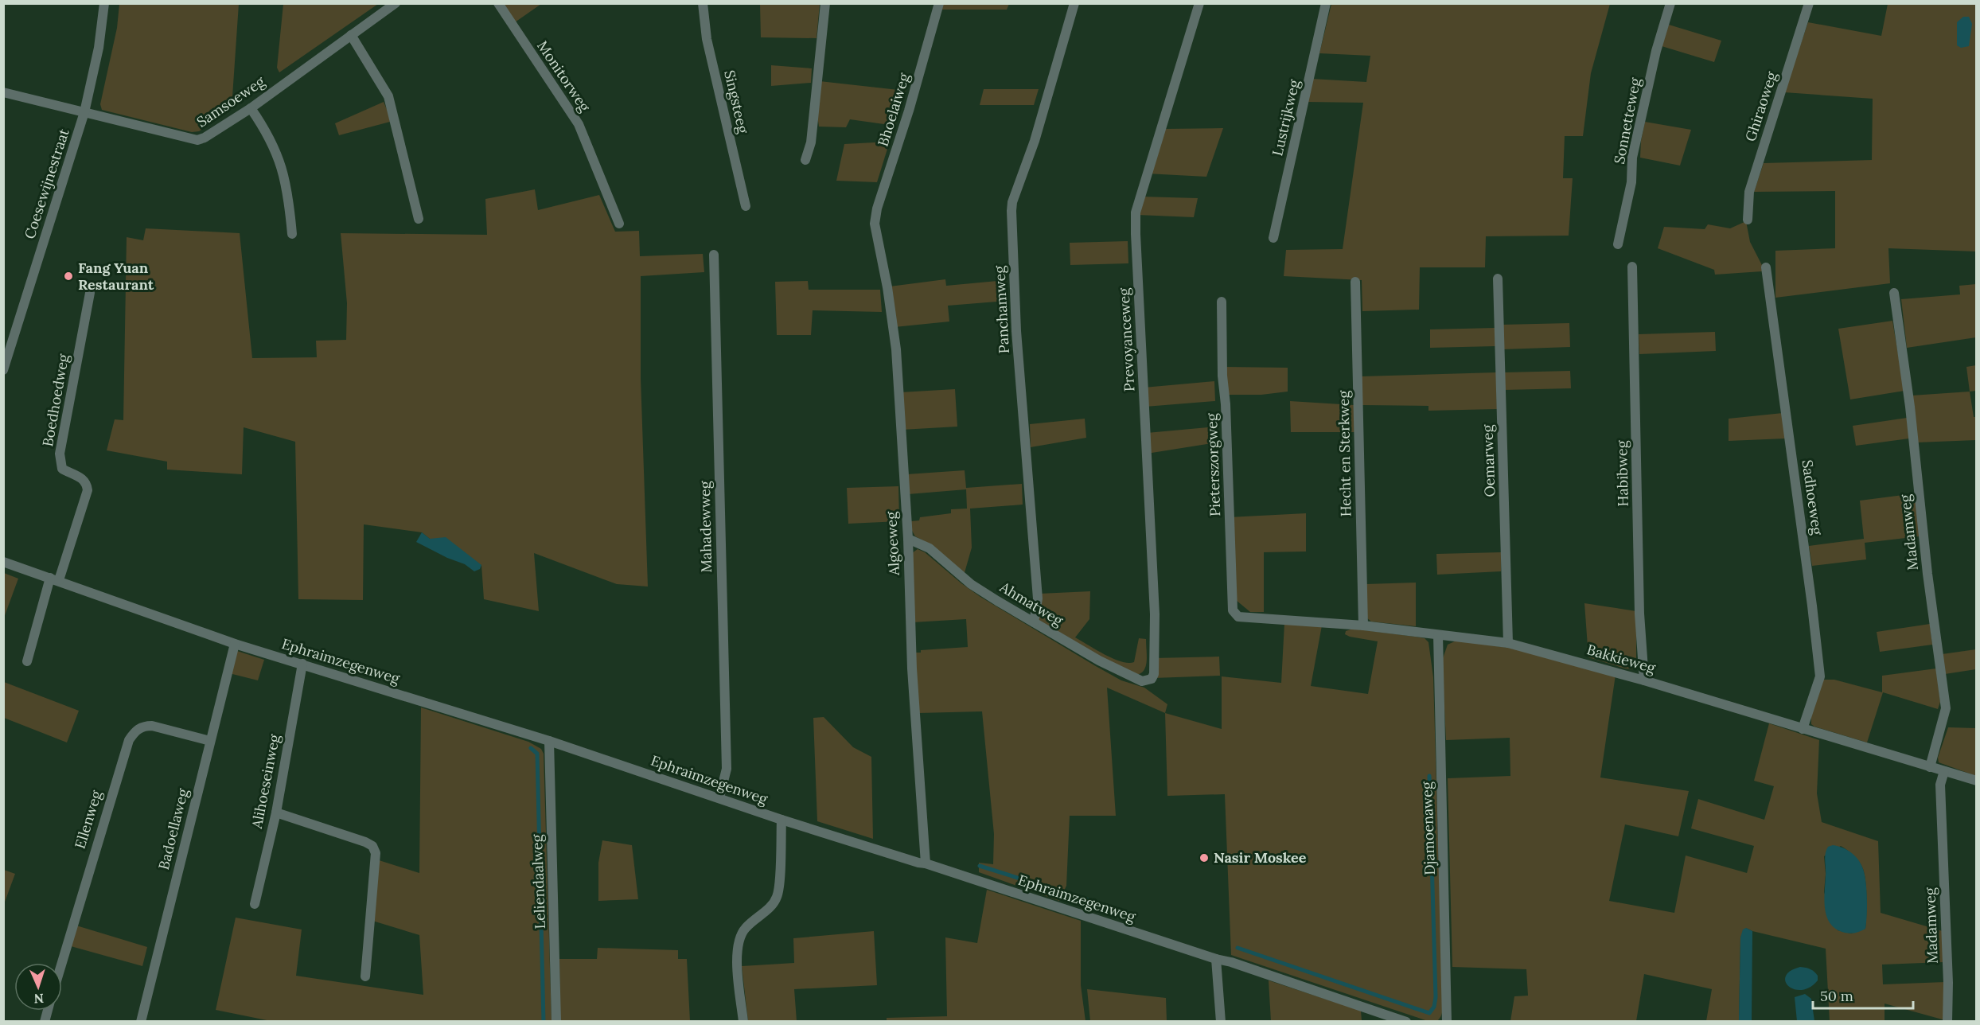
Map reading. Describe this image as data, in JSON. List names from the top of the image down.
{
  "streets": {
    "street": [
      "Monitorweg",
      "Samsoeweg",
      "Singsteeg",
      "Ghiraoweg",
      "Bhoelaiweg",
      "Lustrijkweg",
      "Sonnetteweg",
      "Coesewijnestraat",
      "Panchamweg",
      "Prevoyanceweg",
      "Boedhoedweg",
      "Hecht en Sterkweg",
      "Oemarweg",
      "Pieterszorgweg",
      "Habibweg",
      "Sadhoeweg",
      "Mahadewweg",
      "Madamweg",
      "Algoeweg",
      "Ahmatweg",
      "Bakkieweg",
      "Ephraimzegenweg",
      "Alihoeseinweg",
      "Ellenweg",
      "Djamoenaweg",
      "Badoellaweg",
      "Leliendaalweg"
    ]
  },
  "crossings": [
    ["Samsoeweg", "Coesewijnestraat"],
    ["Bhoelaiweg", "Algoeweg"],
    ["Panchamweg", "Ahmatweg"],
    ["Prevoyanceweg", "Ahmatweg"],
    ["Boedhoedweg", "Ephraimzegenweg"],
    ["Hecht en Sterkweg", "Bakkieweg"],
    ["Oemarweg", "Bakkieweg"],
    ["Pieterszorgweg", "Bakkieweg"],
    ["Habibweg", "Bakkieweg"],
    ["Sadhoeweg", "Bakkieweg"],
    ["Mahadewweg", "Ephraimzegenweg"],
    ["Madamweg", "Bakkieweg"],
    ["Algoeweg", "Ahmatweg"],
    ["Algoeweg", "Ephraimzegenweg"],
    ["Bakkieweg", "Djamoenaweg"],
    ["Ephraimzegenweg", "Alihoeseinweg"],
    ["Ephraimzegenweg", "Badoellaweg"],
    ["Ephraimzegenweg", "Leliendaalweg"],
    ["Ellenweg", "Badoellaweg"]
  ],
  "places": ["Fang Yuan Restaurant", "Nasir Moskee"],
  "scale_bar": "50 m",
  "north": "bottom"
}
